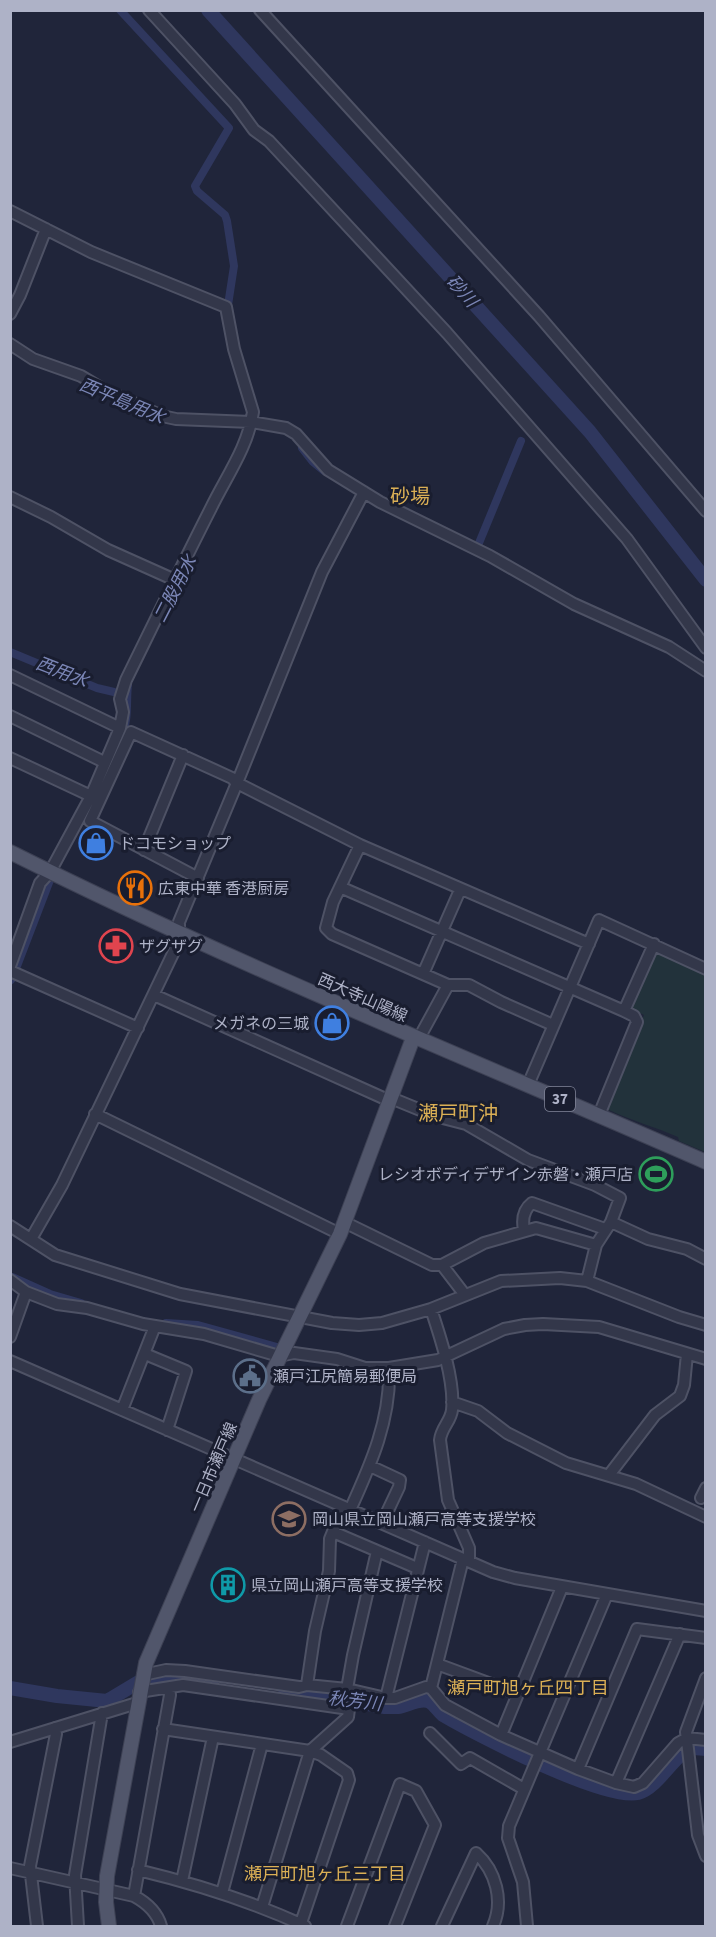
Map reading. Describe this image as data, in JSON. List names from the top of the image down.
{
  "streets": {
    "main road": ["西大寺山陽線", "37", "一日市瀬戸線"]
  },
  "crossings": [
    ["西大寺山陽線", "一日市瀬戸線"]
  ],
  "districts": [
    "砂場",
    "瀬戸町沖",
    "瀬戸町旭ヶ丘四丁目",
    "瀬戸町旭ヶ丘三丁目"
  ],
  "water": [
    "砂川",
    "西平島用水",
    "二股用水",
    "西用水",
    "秋芳川"
  ],
  "places": {
    "shop": ["ドコモショップ", "メガネの三城"],
    "restaurant": ["広東中華 香港厨房"],
    "pharmacy": ["ザグザグ"],
    "sports": ["レシオボディデザイン赤磐・瀬戸店"],
    "public building": ["瀬戸江尻簡易郵便局"],
    "school or university": ["岡山県立岡山瀬戸高等支援学校"],
    "building": ["県立岡山瀬戸高等支援学校"]
  }
}
